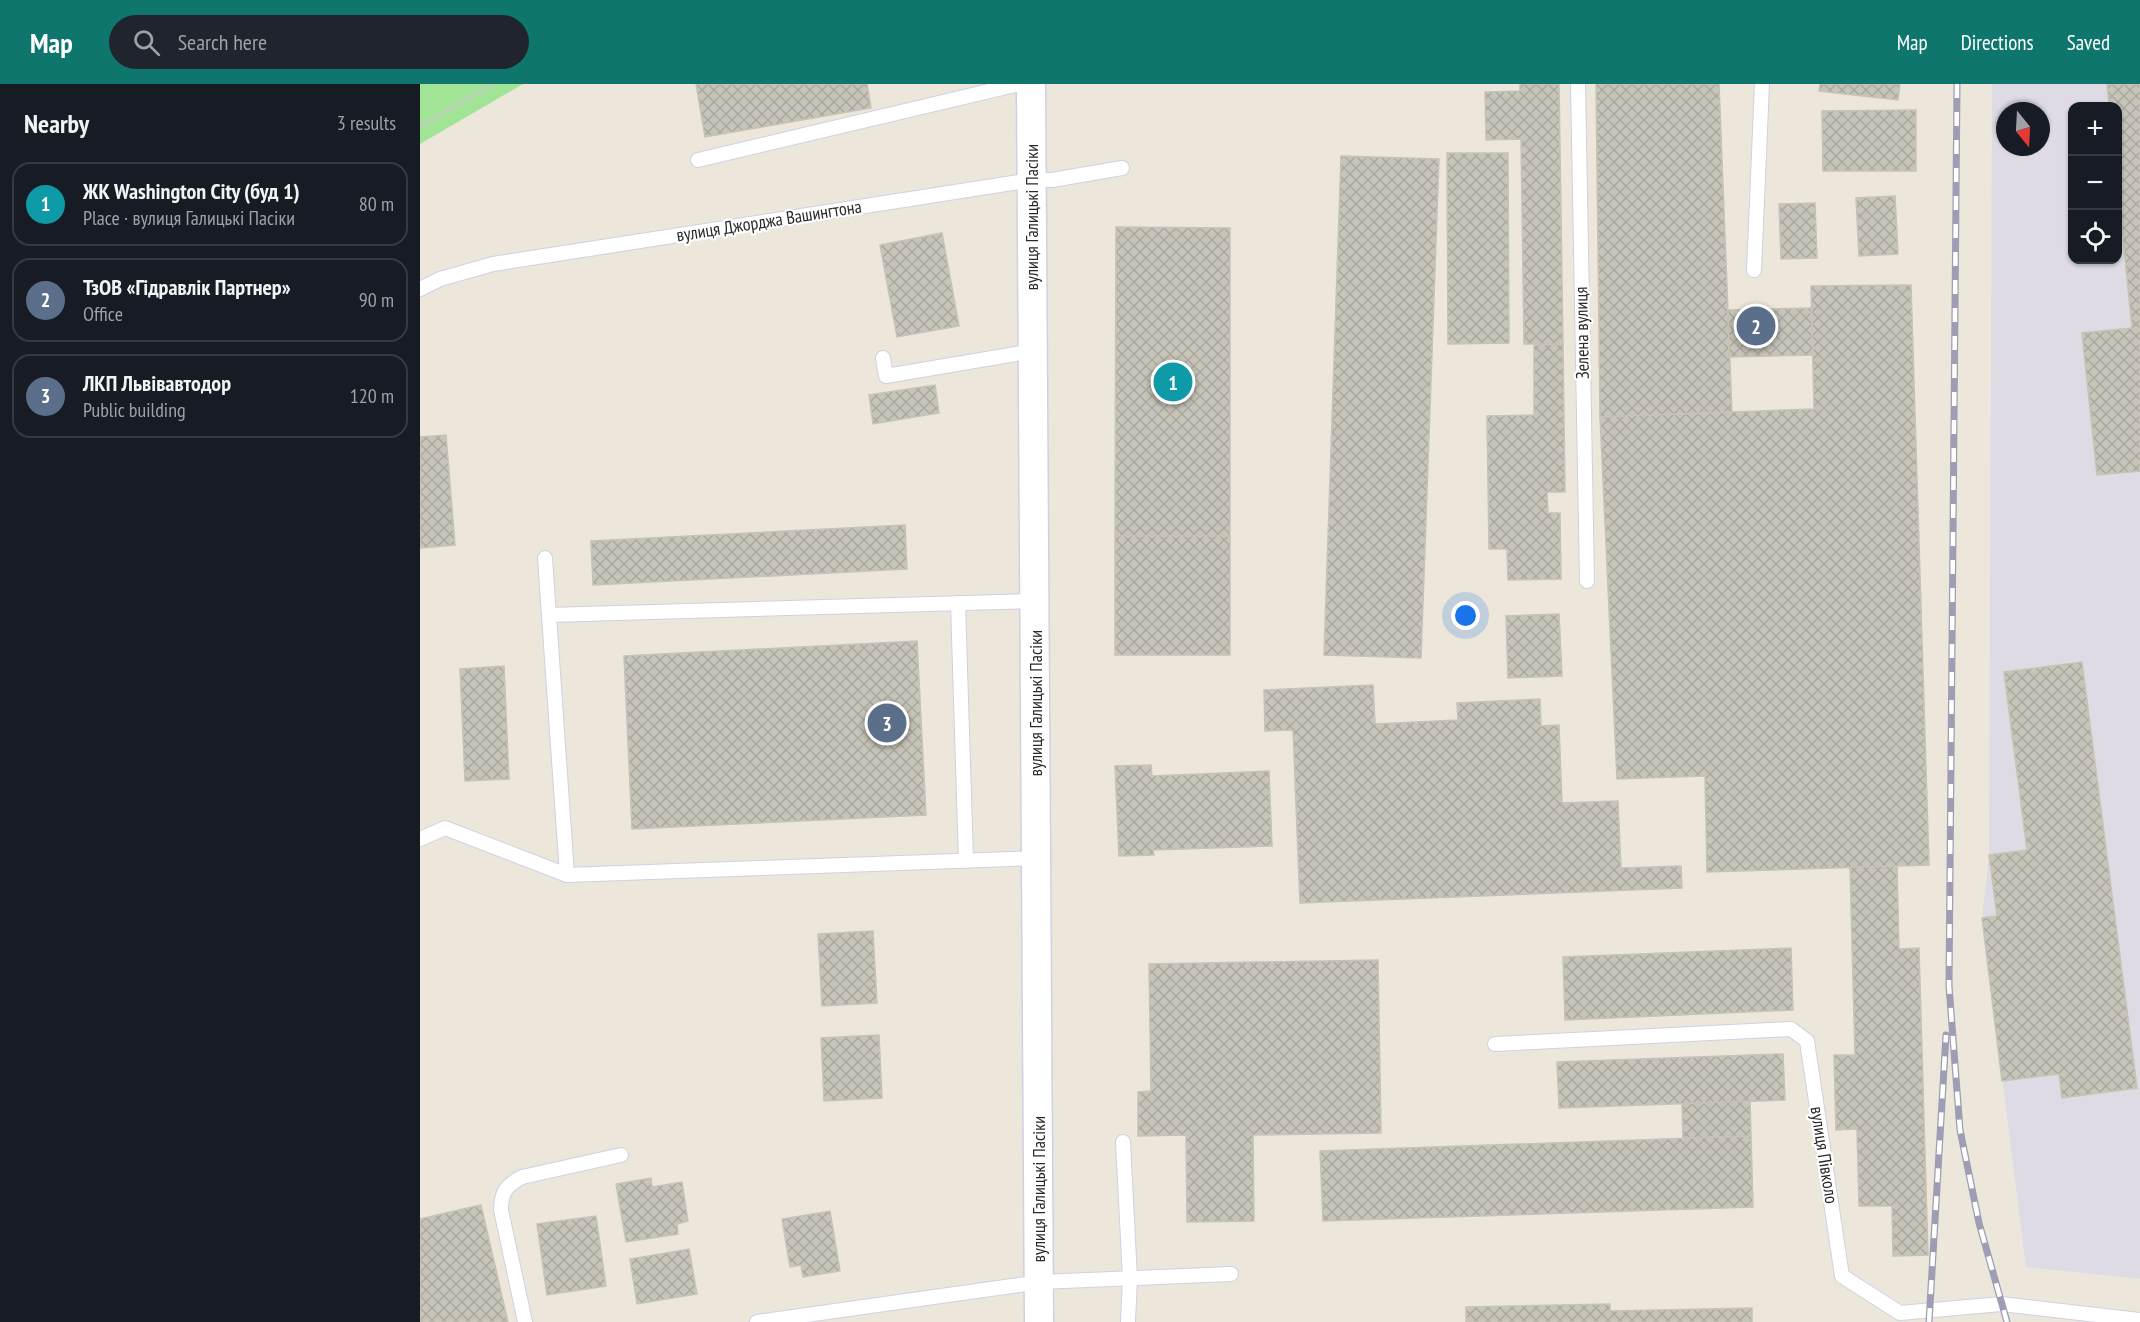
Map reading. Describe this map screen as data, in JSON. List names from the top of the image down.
{
  "streets": {
    "street": ["вулиця Галицькі Пасіки"],
    "lane": ["вулиця Джорджа Вашингтона", "Зелена вулиця", "вулиця Півколо"]
  },
  "crossings": [
    ["вулиця Галицькі Пасіки", "вулиця Джорджа Вашингтона"]
  ],
  "north": "bottom",
  "page": {
    "header": "Map",
    "search": "Search here",
    "nav": ["Map", "Directions", "Saved"],
    "heading": ["Nearby", "3 results"],
    "map_buttons": ["+", "−"],
    "list": [
      {
        "mark": "1",
        "name": "ЖК Washington City (буд 1)",
        "note": "Place · вулиця Галицькі Пасіки",
        "value": "80 m"
      },
      {
        "mark": "2",
        "name": "ТзОВ «Гідравлік Партнер»",
        "note": "Office",
        "value": "90 m"
      },
      {
        "mark": "3",
        "name": "ЛКП Львівавтодор",
        "note": "Public building",
        "value": "120 m"
      }
    ],
    "pins": ["2", "1", "3"]
  }
}
